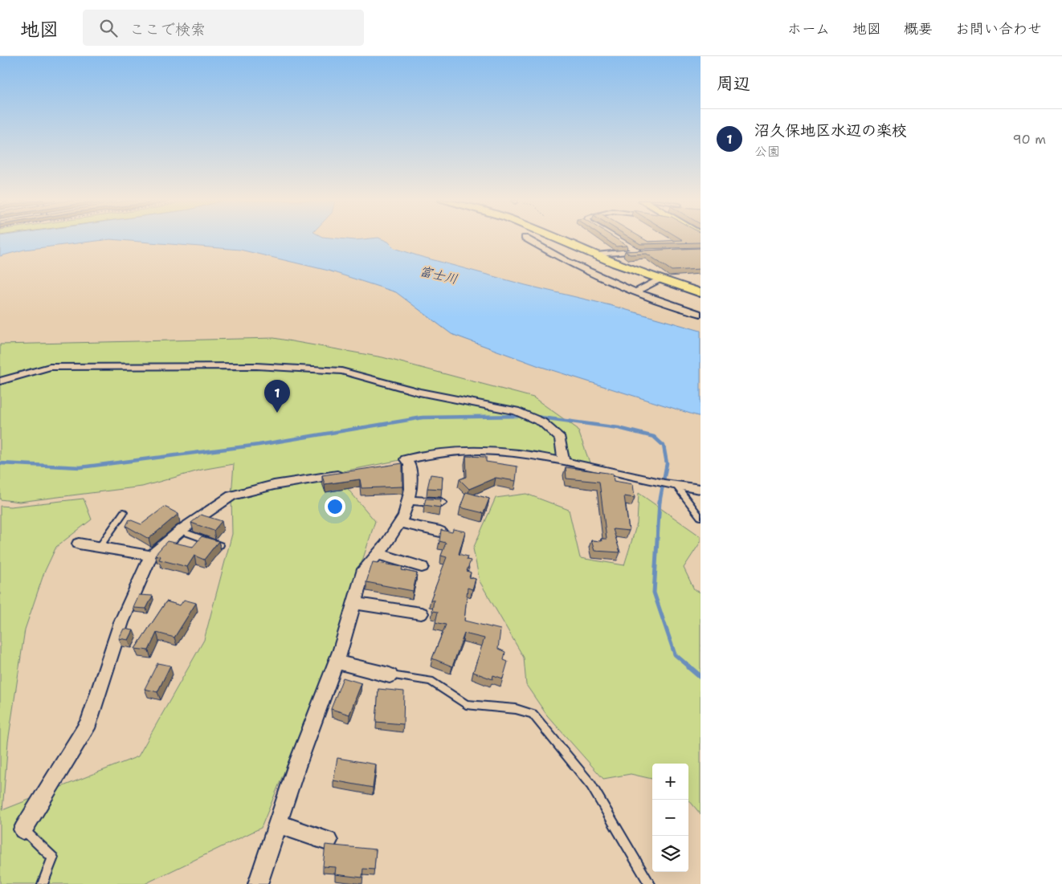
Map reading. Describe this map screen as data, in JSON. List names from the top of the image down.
{
  "water": ["富士川"],
  "page": {
    "header": "地図",
    "search": "ここで検索",
    "nav": [
      "ホーム",
      "地図",
      "概要",
      "お問い合わせ"
    ],
    "heading": "周辺",
    "list": [
      {
        "mark": "1",
        "name": "沼久保地区水辺の楽校",
        "note": "公園",
        "value": "90 m"
      }
    ],
    "pins": "1",
    "map_buttons": ["+", "−"]
  }
}
